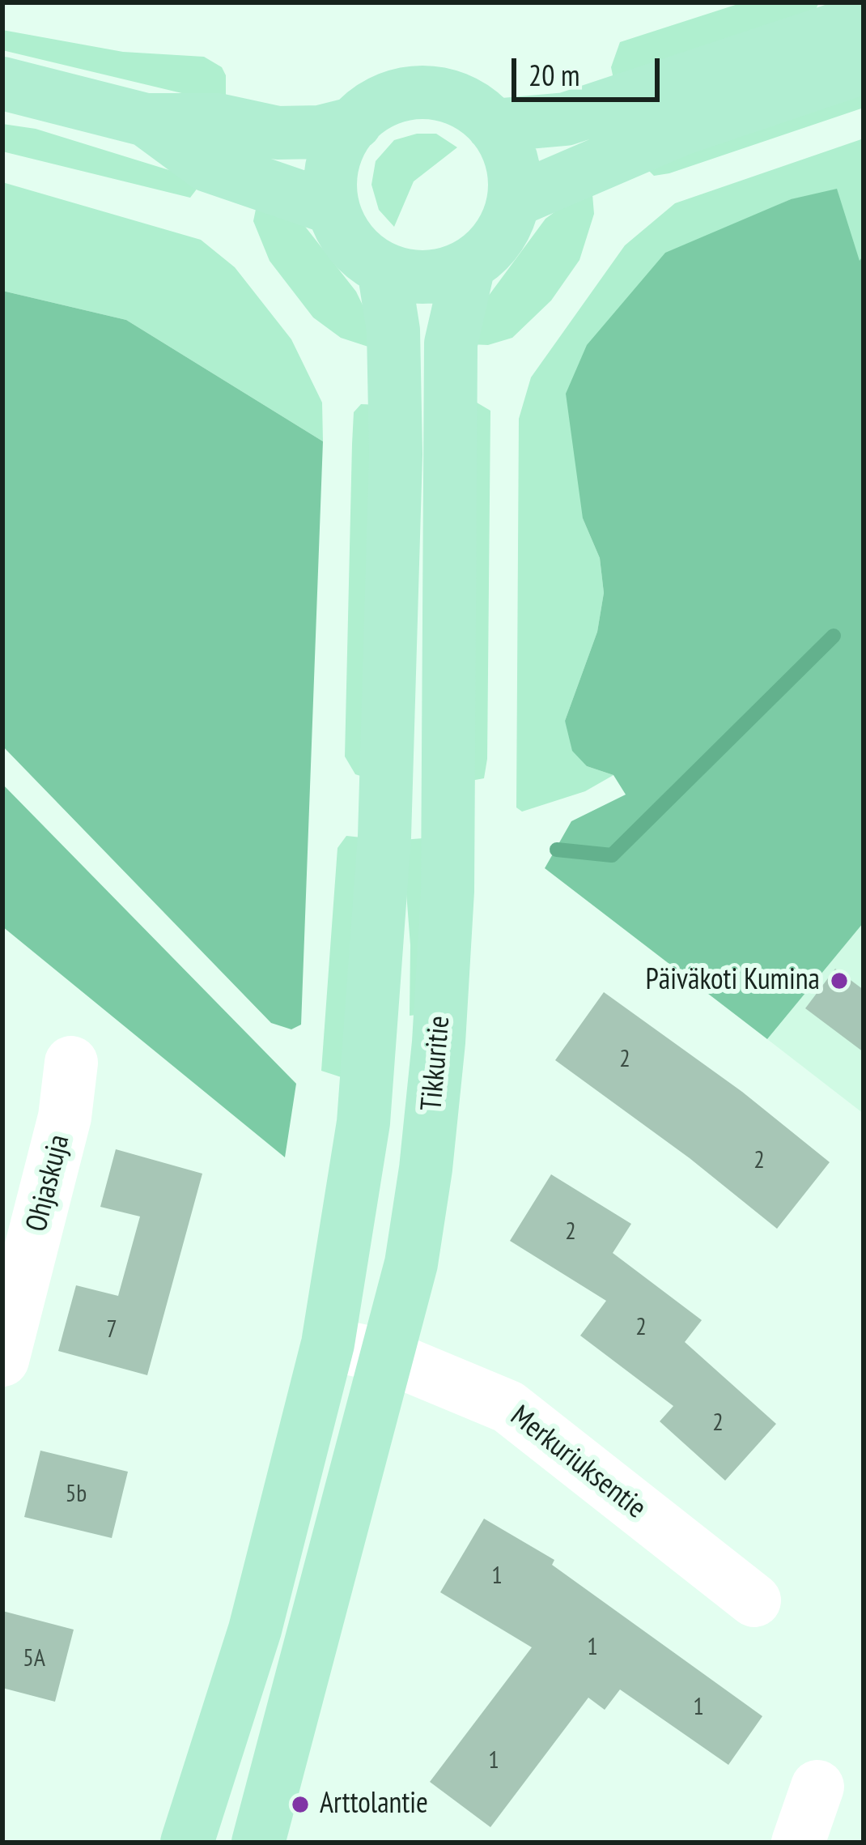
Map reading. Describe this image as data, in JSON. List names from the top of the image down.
{
  "streets": {
    "main road": ["Tikkuritie"],
    "street": ["Ohjaskuja", "Merkuriuksentie"]
  },
  "crossings": [
    ["Tikkuritie", "Merkuriuksentie"]
  ],
  "places": ["Päiväkoti Kumina", "Arttolantie"],
  "house_numbers": [
    "2",
    "2",
    "2",
    "2",
    "7",
    "2",
    "5b",
    "1",
    "1",
    "5A",
    "1",
    "1"
  ],
  "scale_bar": "20 m"
}
